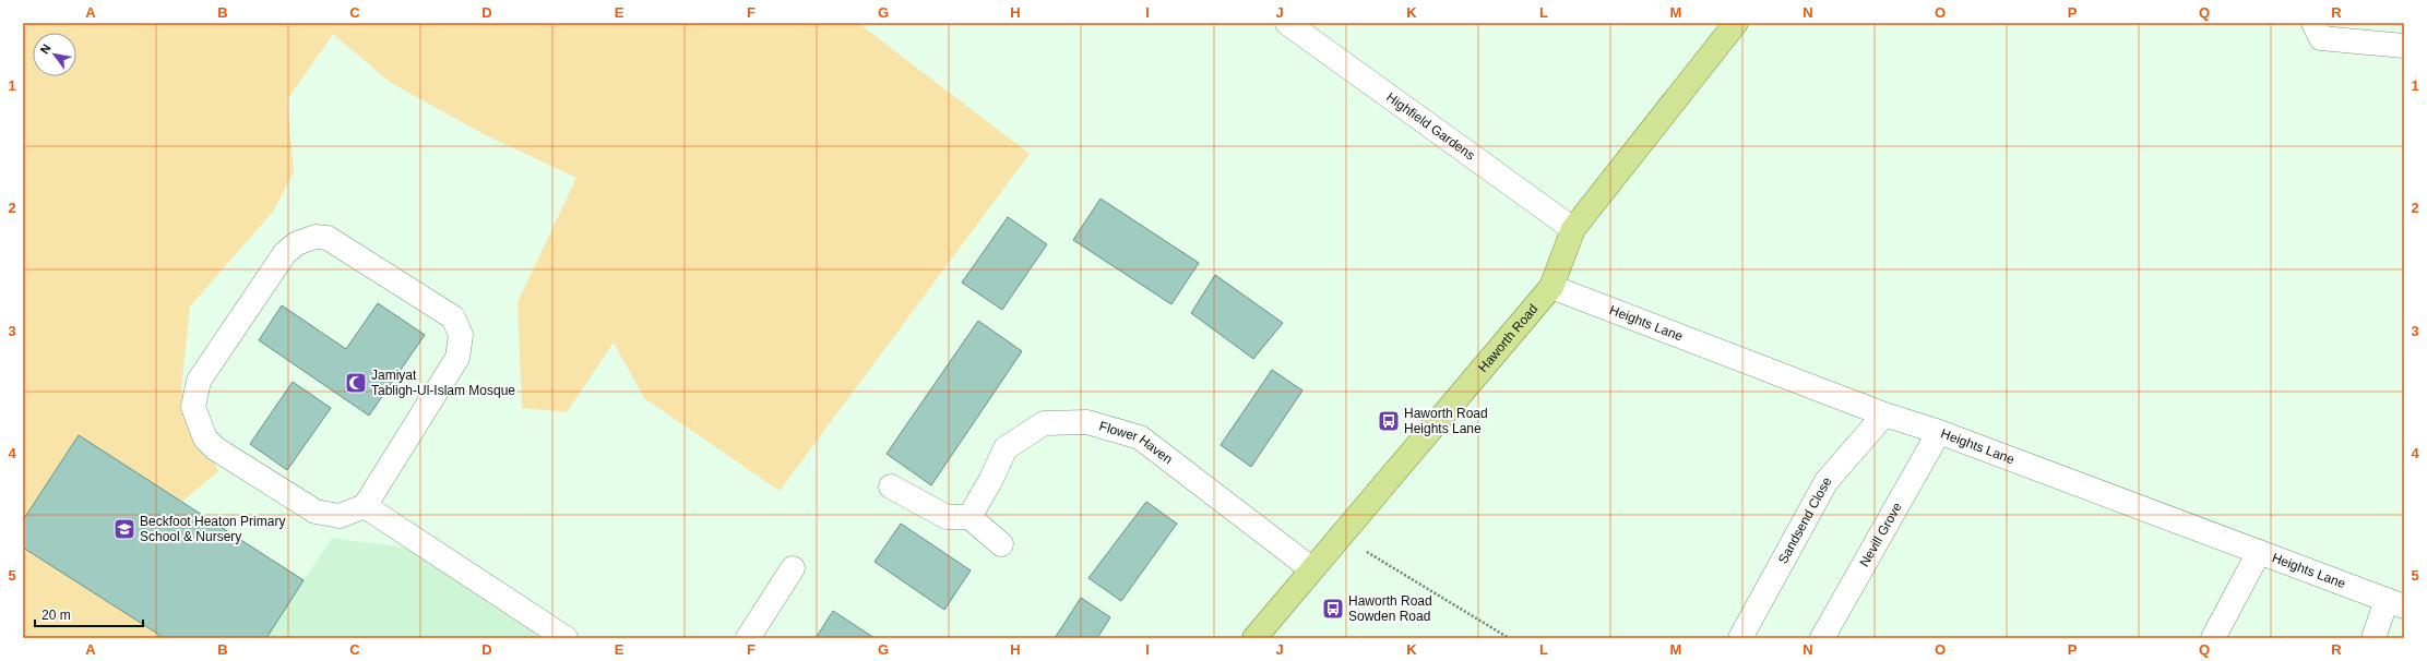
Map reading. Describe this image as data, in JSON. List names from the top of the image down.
{
  "streets": {
    "main road": ["Haworth Road"],
    "street": [
      "Highfield Gardens",
      "Heights Lane",
      "Flower Haven",
      "Sandsend Close",
      "Nevill Grove"
    ]
  },
  "crossings": [
    ["Highfield Gardens", "Haworth Road"],
    ["Heights Lane", "Haworth Road"],
    ["Heights Lane", "Sandsend Close"],
    ["Heights Lane", "Nevill Grove"],
    ["Haworth Road", "Flower Haven"]
  ],
  "places": {
    "mosque": ["Jamiyat Tabligh-Ul-Islam Mosque"],
    "bus stop": ["Haworth Road Heights Lane", "Haworth Road Sowden Road"],
    "school or university": ["Beckfoot Heaton Primary School & Nursery"]
  },
  "scale_bar": "20 m",
  "north": "top left",
  "grid": {
    "columns": [
      "A",
      "B",
      "C",
      "D",
      "E",
      "F",
      "G",
      "H",
      "I",
      "J",
      "K",
      "L",
      "M",
      "N",
      "O",
      "P",
      "Q",
      "R"
    ],
    "rows": [
      "1",
      "2",
      "3",
      "4",
      "5"
    ]
  }
}
